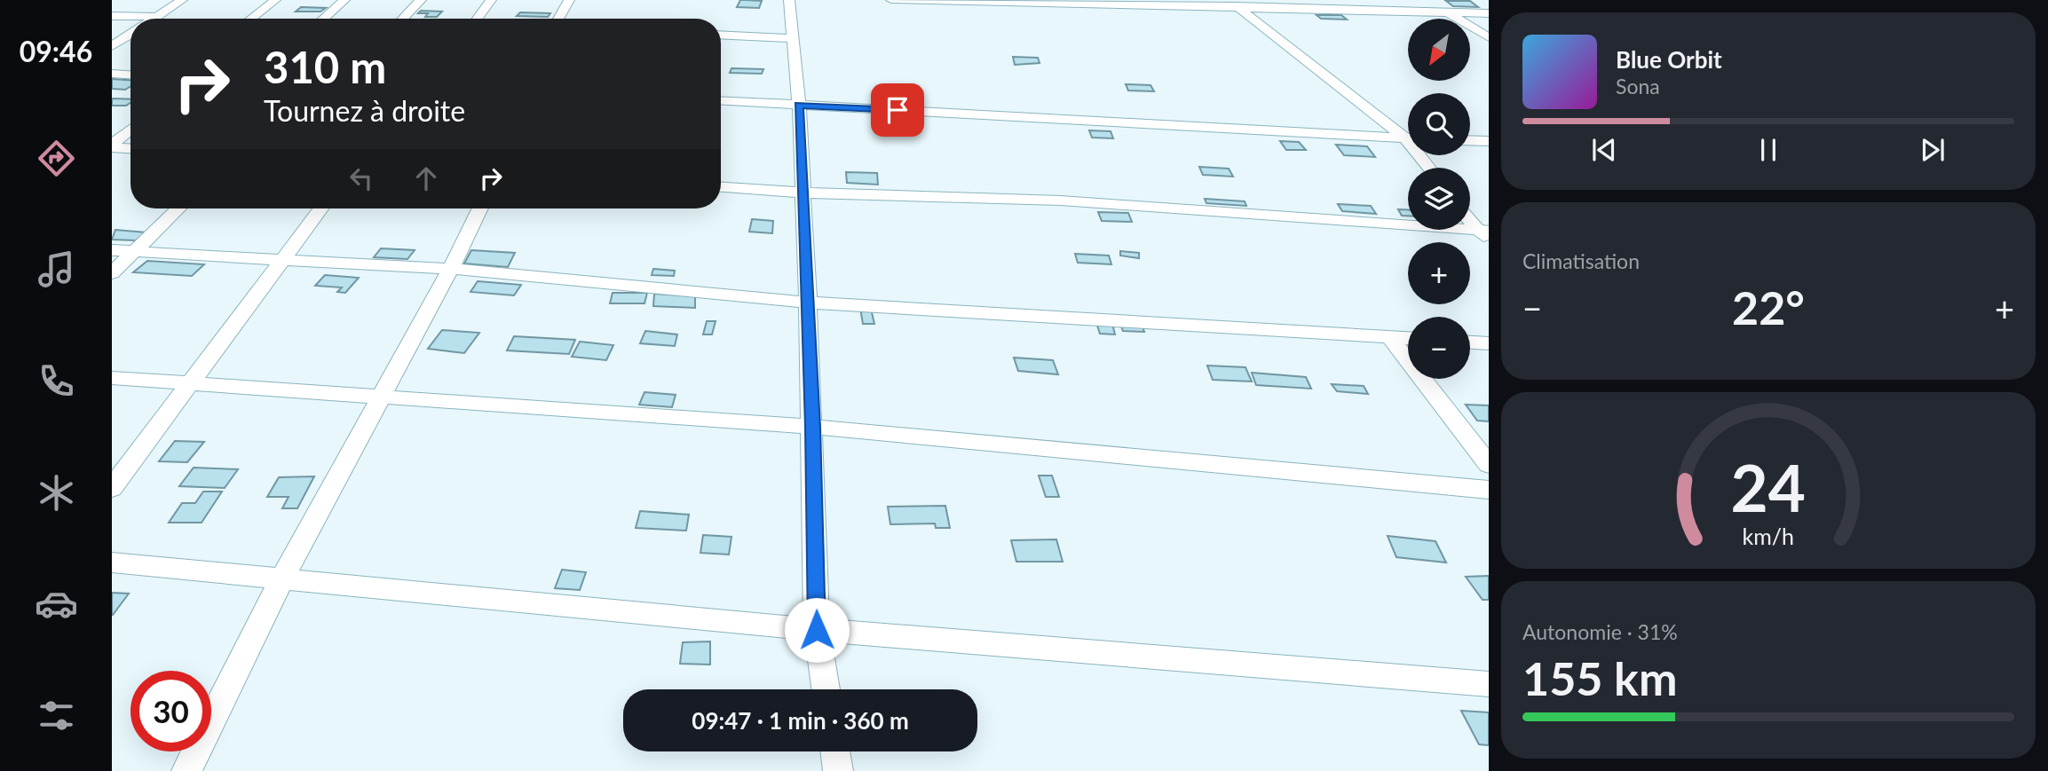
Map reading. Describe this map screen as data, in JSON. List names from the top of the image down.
{
  "north": "bottom left",
  "page": {
    "tabs": "09:46",
    "map_buttons": ["+", "−"],
    "turn": ["310 m", "Tournez à droite"],
    "song": ["Blue Orbit", "Sona"],
    "tile": [
      "Climatisation",
      ["Autonomie · 31%", "155 km"]
    ],
    "heat": ["−", "22°", "+"],
    "limit": "30",
    "trip": "09:47 · 1 min · 360 m",
    "gauge": ["24", "km/h"]
  }
}
